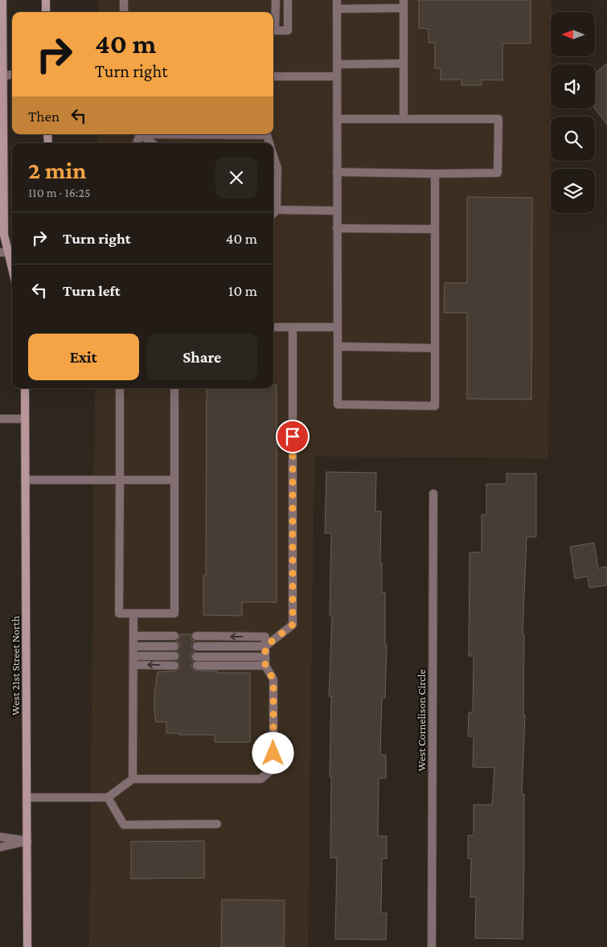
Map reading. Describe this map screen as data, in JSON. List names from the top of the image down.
{
  "streets": {
    "main road": ["West 21st Street North"],
    "street": ["West Cornelison Circle"]
  },
  "north": "left",
  "page": {
    "turn": ["40 m", "Turn right"],
    "then": "Then",
    "heading": ["2 min", "110 m · 16:25"],
    "list": [
      {
        "name": "Turn right",
        "value": "40 m"
      },
      {
        "name": "Turn left",
        "value": "10 m"
      }
    ],
    "buttons": ["Exit", "Share"]
  }
}
